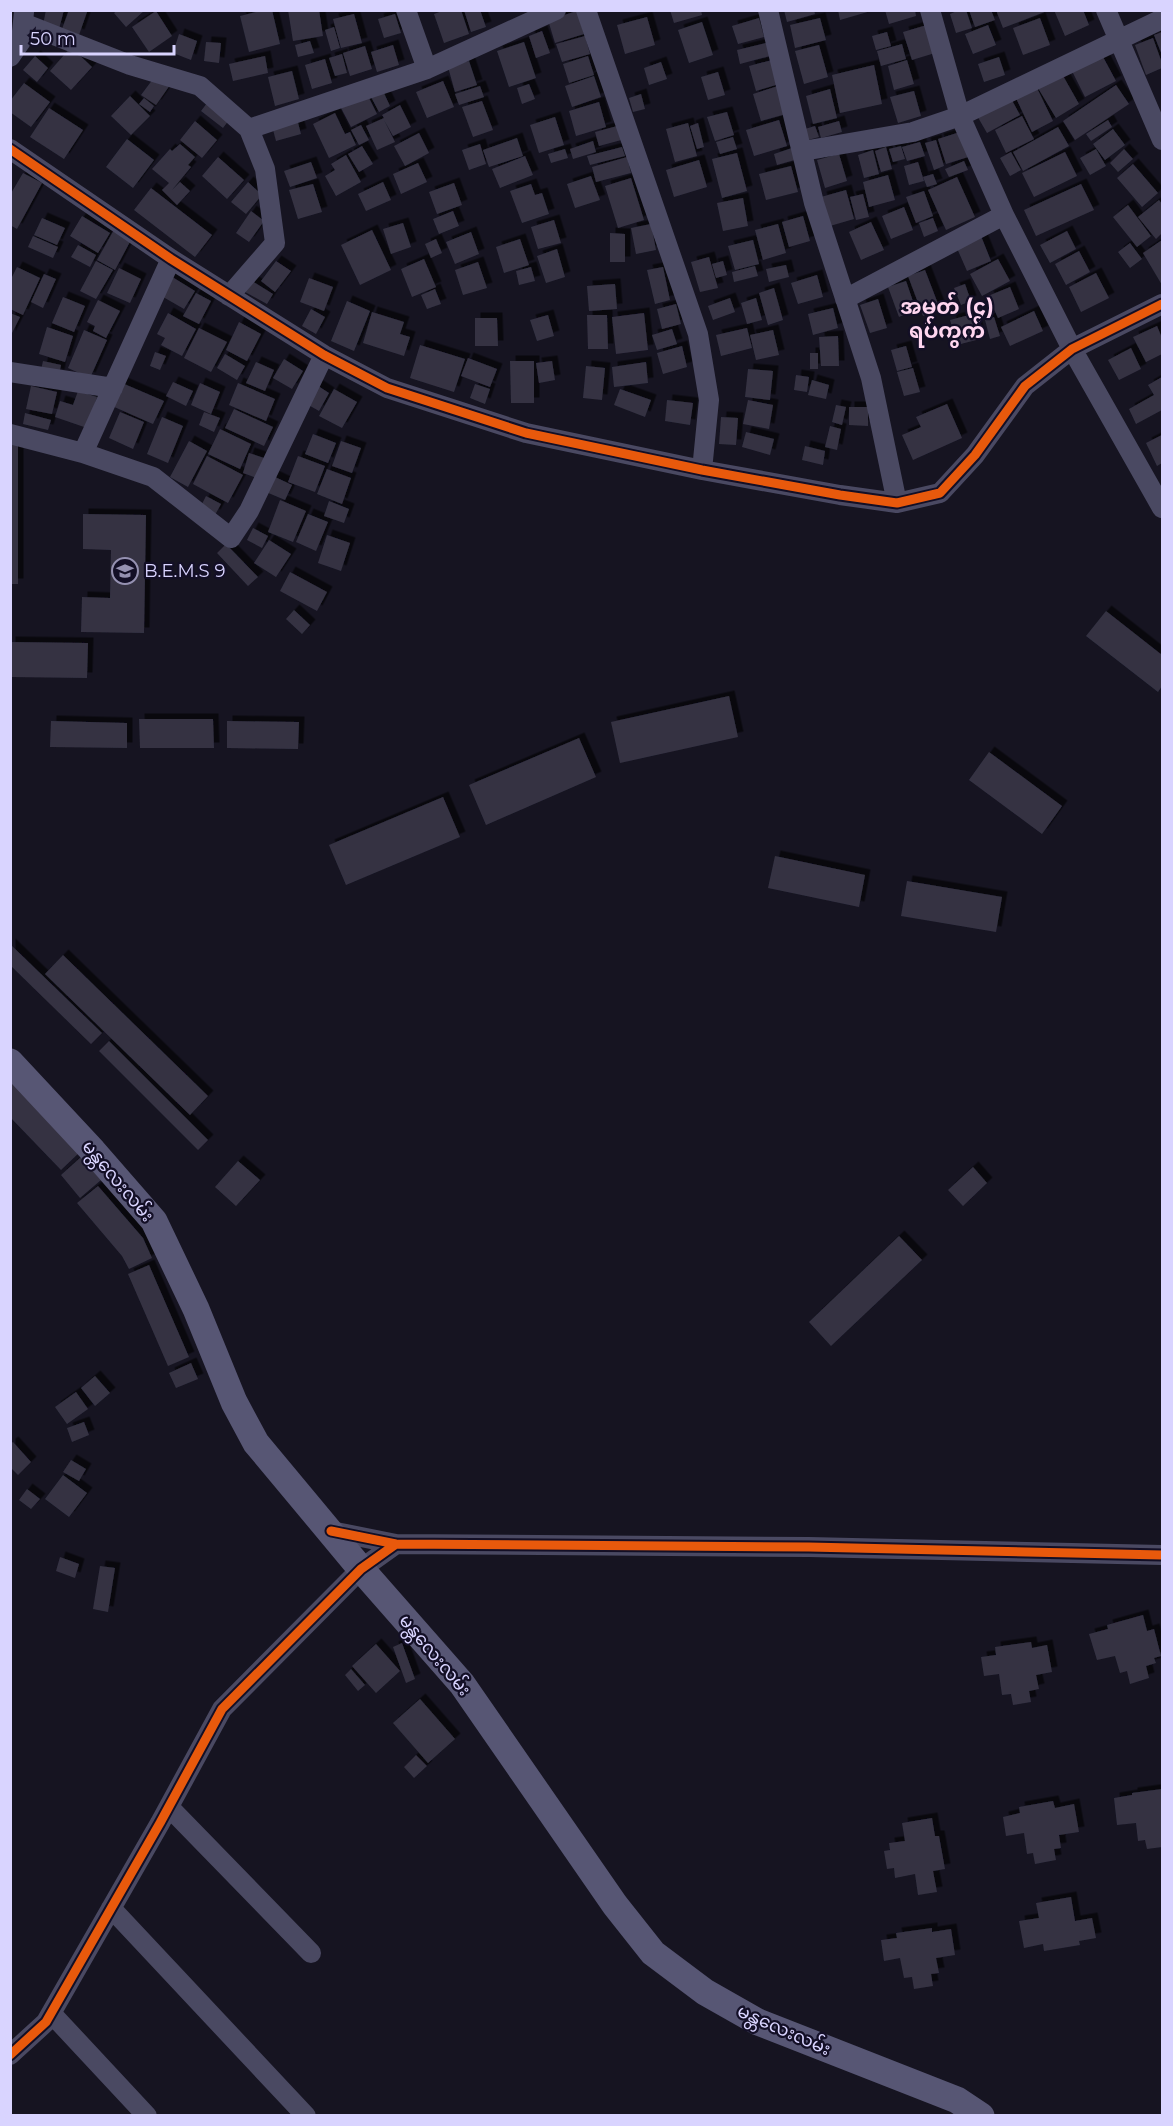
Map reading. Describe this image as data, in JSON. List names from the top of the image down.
{
  "streets": {
    "main road": ["မန္တလေးလမ်း"]
  },
  "districts": ["အမှတ် (၄) ရပ်ကွက်"],
  "places": {
    "school or university": ["B.E.M.S 9"]
  },
  "scale_bar": "50 m"
}
